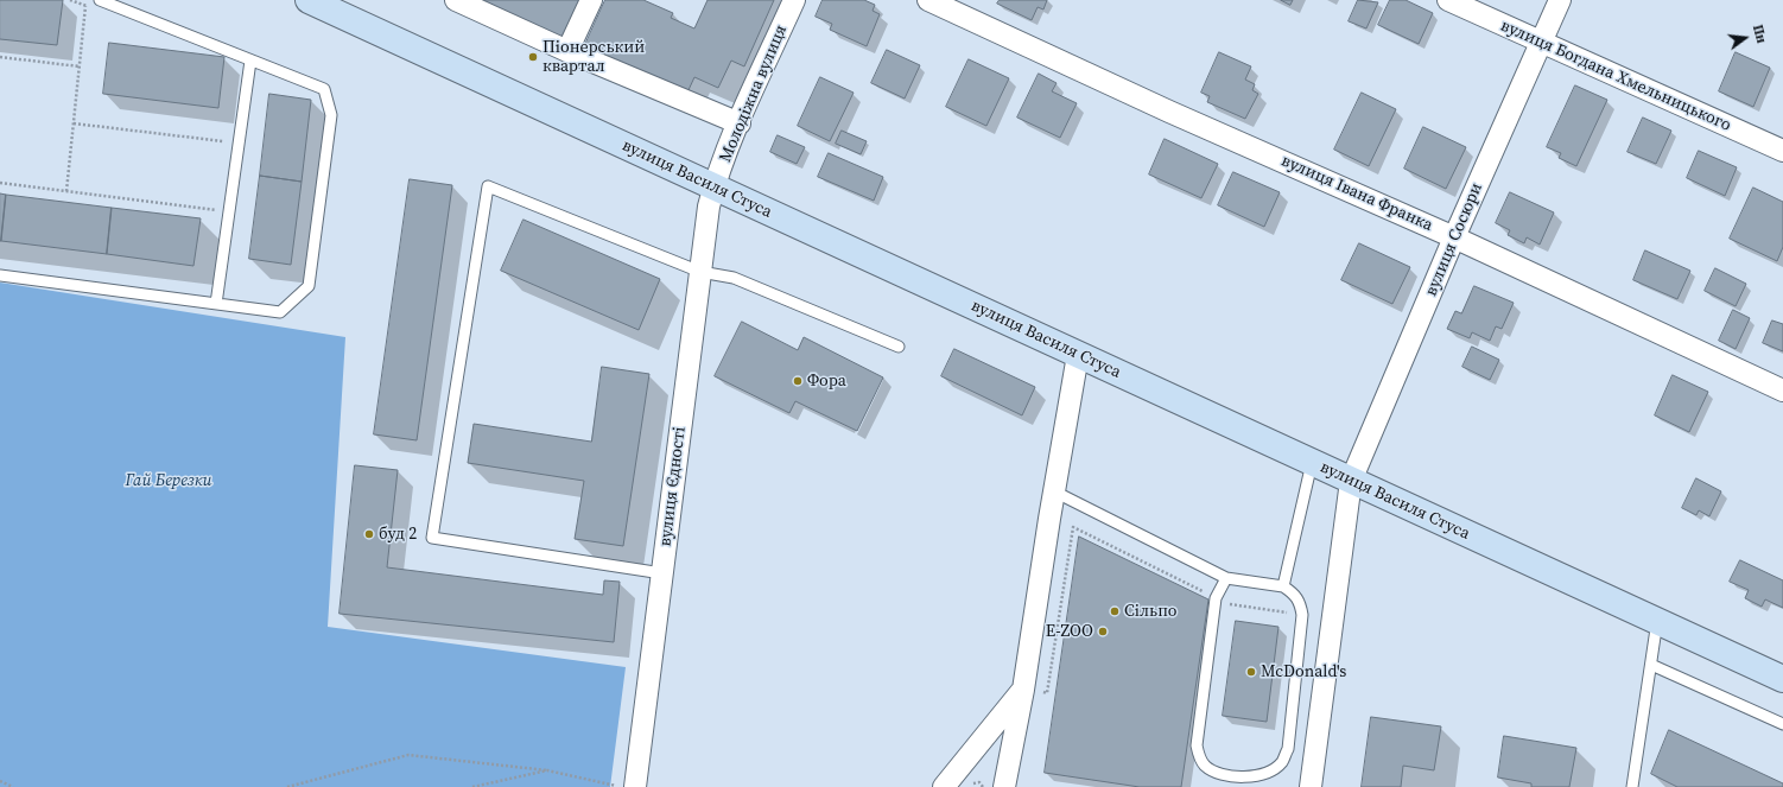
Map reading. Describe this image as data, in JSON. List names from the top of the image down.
{
  "streets": {
    "main road": ["вулиця Василя Стуса"],
    "street": [
      "вулиця Богдана Хмельницького",
      "Молодіжна вулиця",
      "вулиця Івана Франка",
      "вулиця Сосюри",
      "вулиця Єдності"
    ]
  },
  "crossings": [
    ["вулиця Богдана Хмельницького", "вулиця Сосюри"],
    ["Молодіжна вулиця", "вулиця Василя Стуса"],
    ["Молодіжна вулиця", "вулиця Єдності"],
    ["вулиця Василя Стуса", "вулиця Сосюри"],
    ["вулиця Василя Стуса", "вулиця Єдності"],
    ["вулиця Івана Франка", "вулиця Сосюри"]
  ],
  "parks": ["Гай Березки"],
  "places": [
    "Піонерський квартал",
    "Фора",
    "буд 2",
    "Сільпо",
    "E-ZOO",
    "McDonald's"
  ],
  "north": "right"
}
